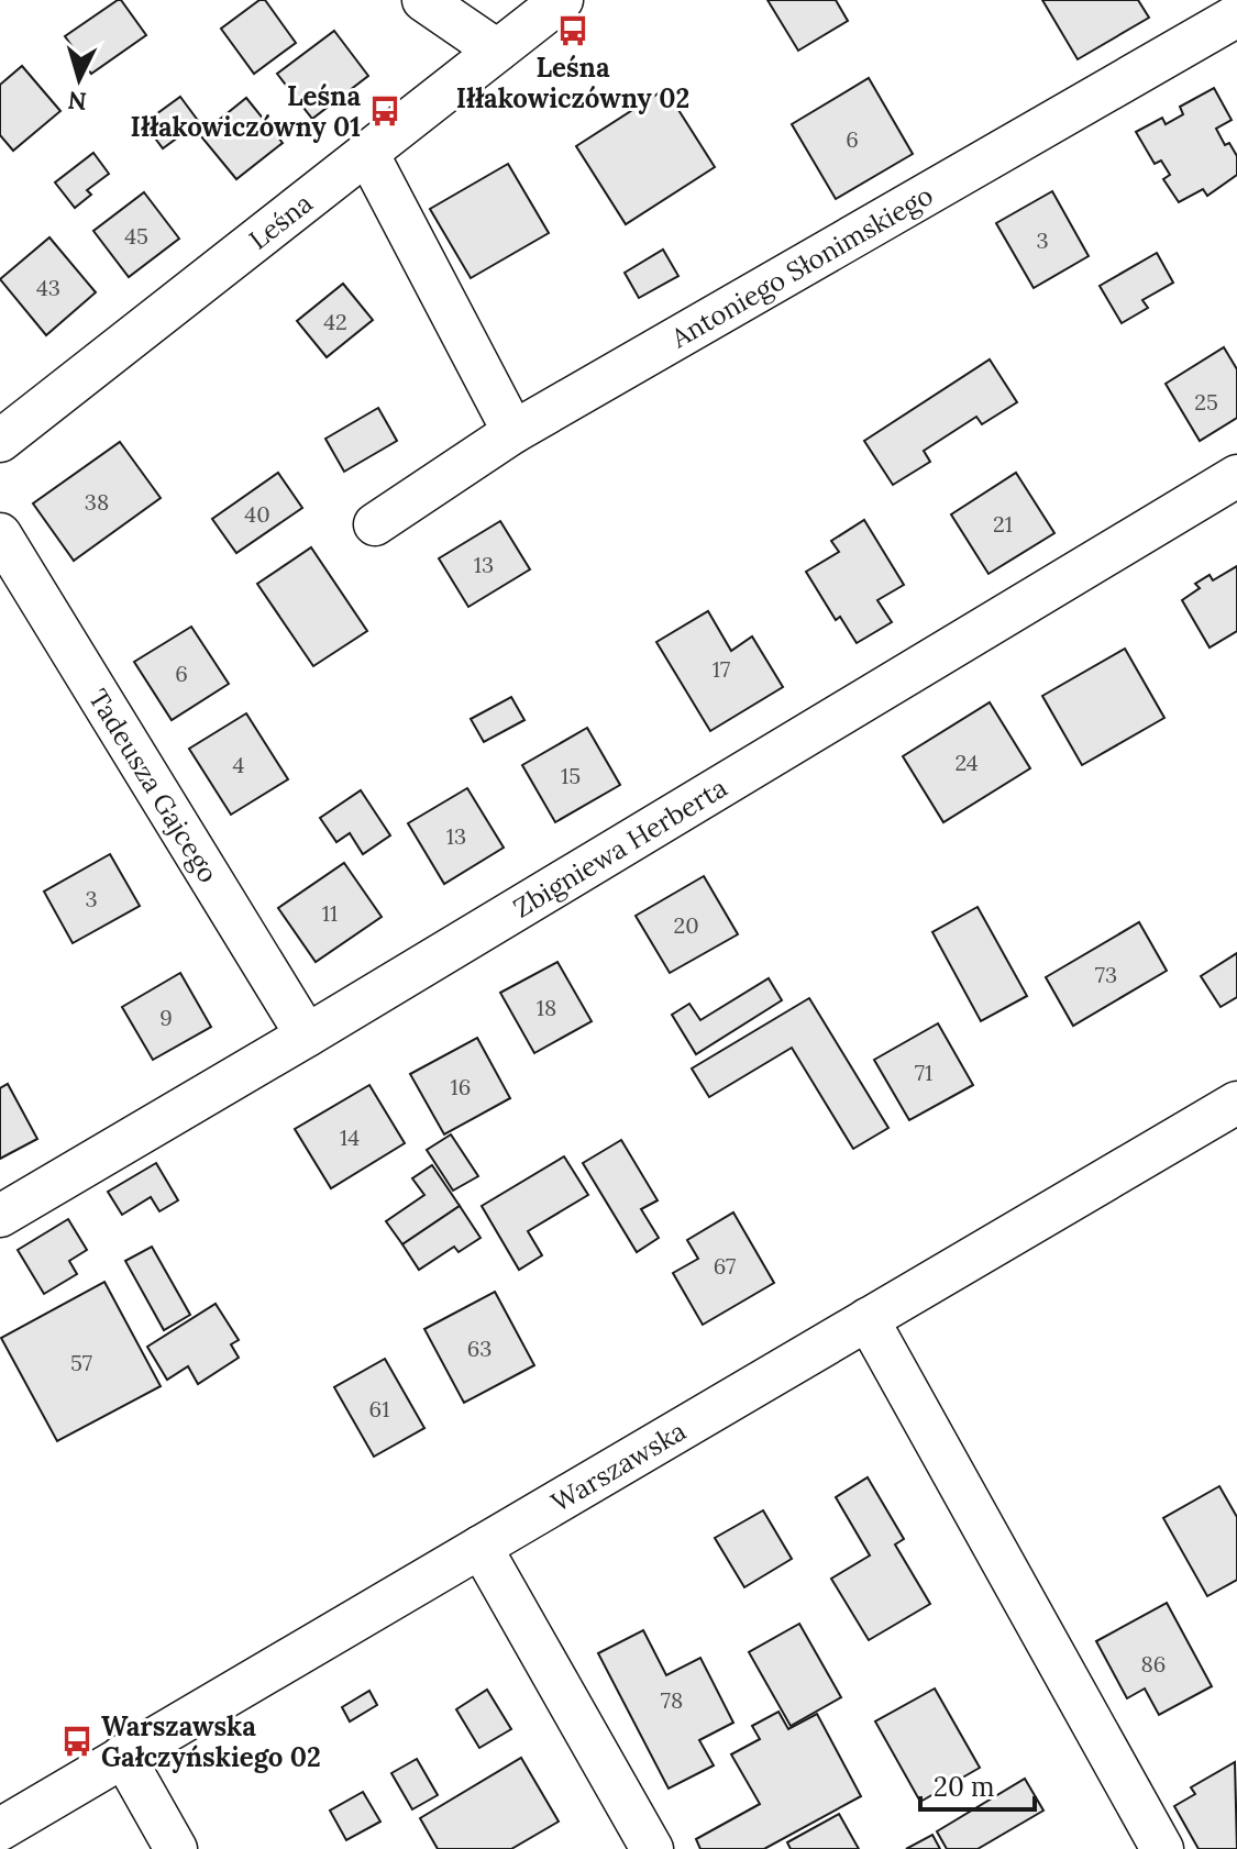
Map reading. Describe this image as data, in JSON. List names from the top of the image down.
{
  "streets": {
    "street": [
      "Leśna",
      "Antoniego Słonimskiego",
      "Tadeusza Gajcego",
      "Zbigniewa Herberta",
      "Warszawska"
    ]
  },
  "crossings": [
    ["Tadeusza Gajcego", "Zbigniewa Herberta"]
  ],
  "places": {
    "bus stop": ["Leśna Iłłakowiczówny 02", "Leśna Iłłakowiczówny 01", "Warszawska Gałczyńskiego 02"]
  },
  "house_numbers": [
    "6",
    "45",
    "3",
    "43",
    "42",
    "25",
    "38",
    "40",
    "21",
    "13",
    "17",
    "6",
    "24",
    "4",
    "15",
    "13",
    "3",
    "11",
    "20",
    "73",
    "18",
    "9",
    "71",
    "16",
    "14",
    "67",
    "63",
    "57",
    "61",
    "86",
    "78"
  ],
  "scale_bar": "20 m",
  "north": "bottom"
}
